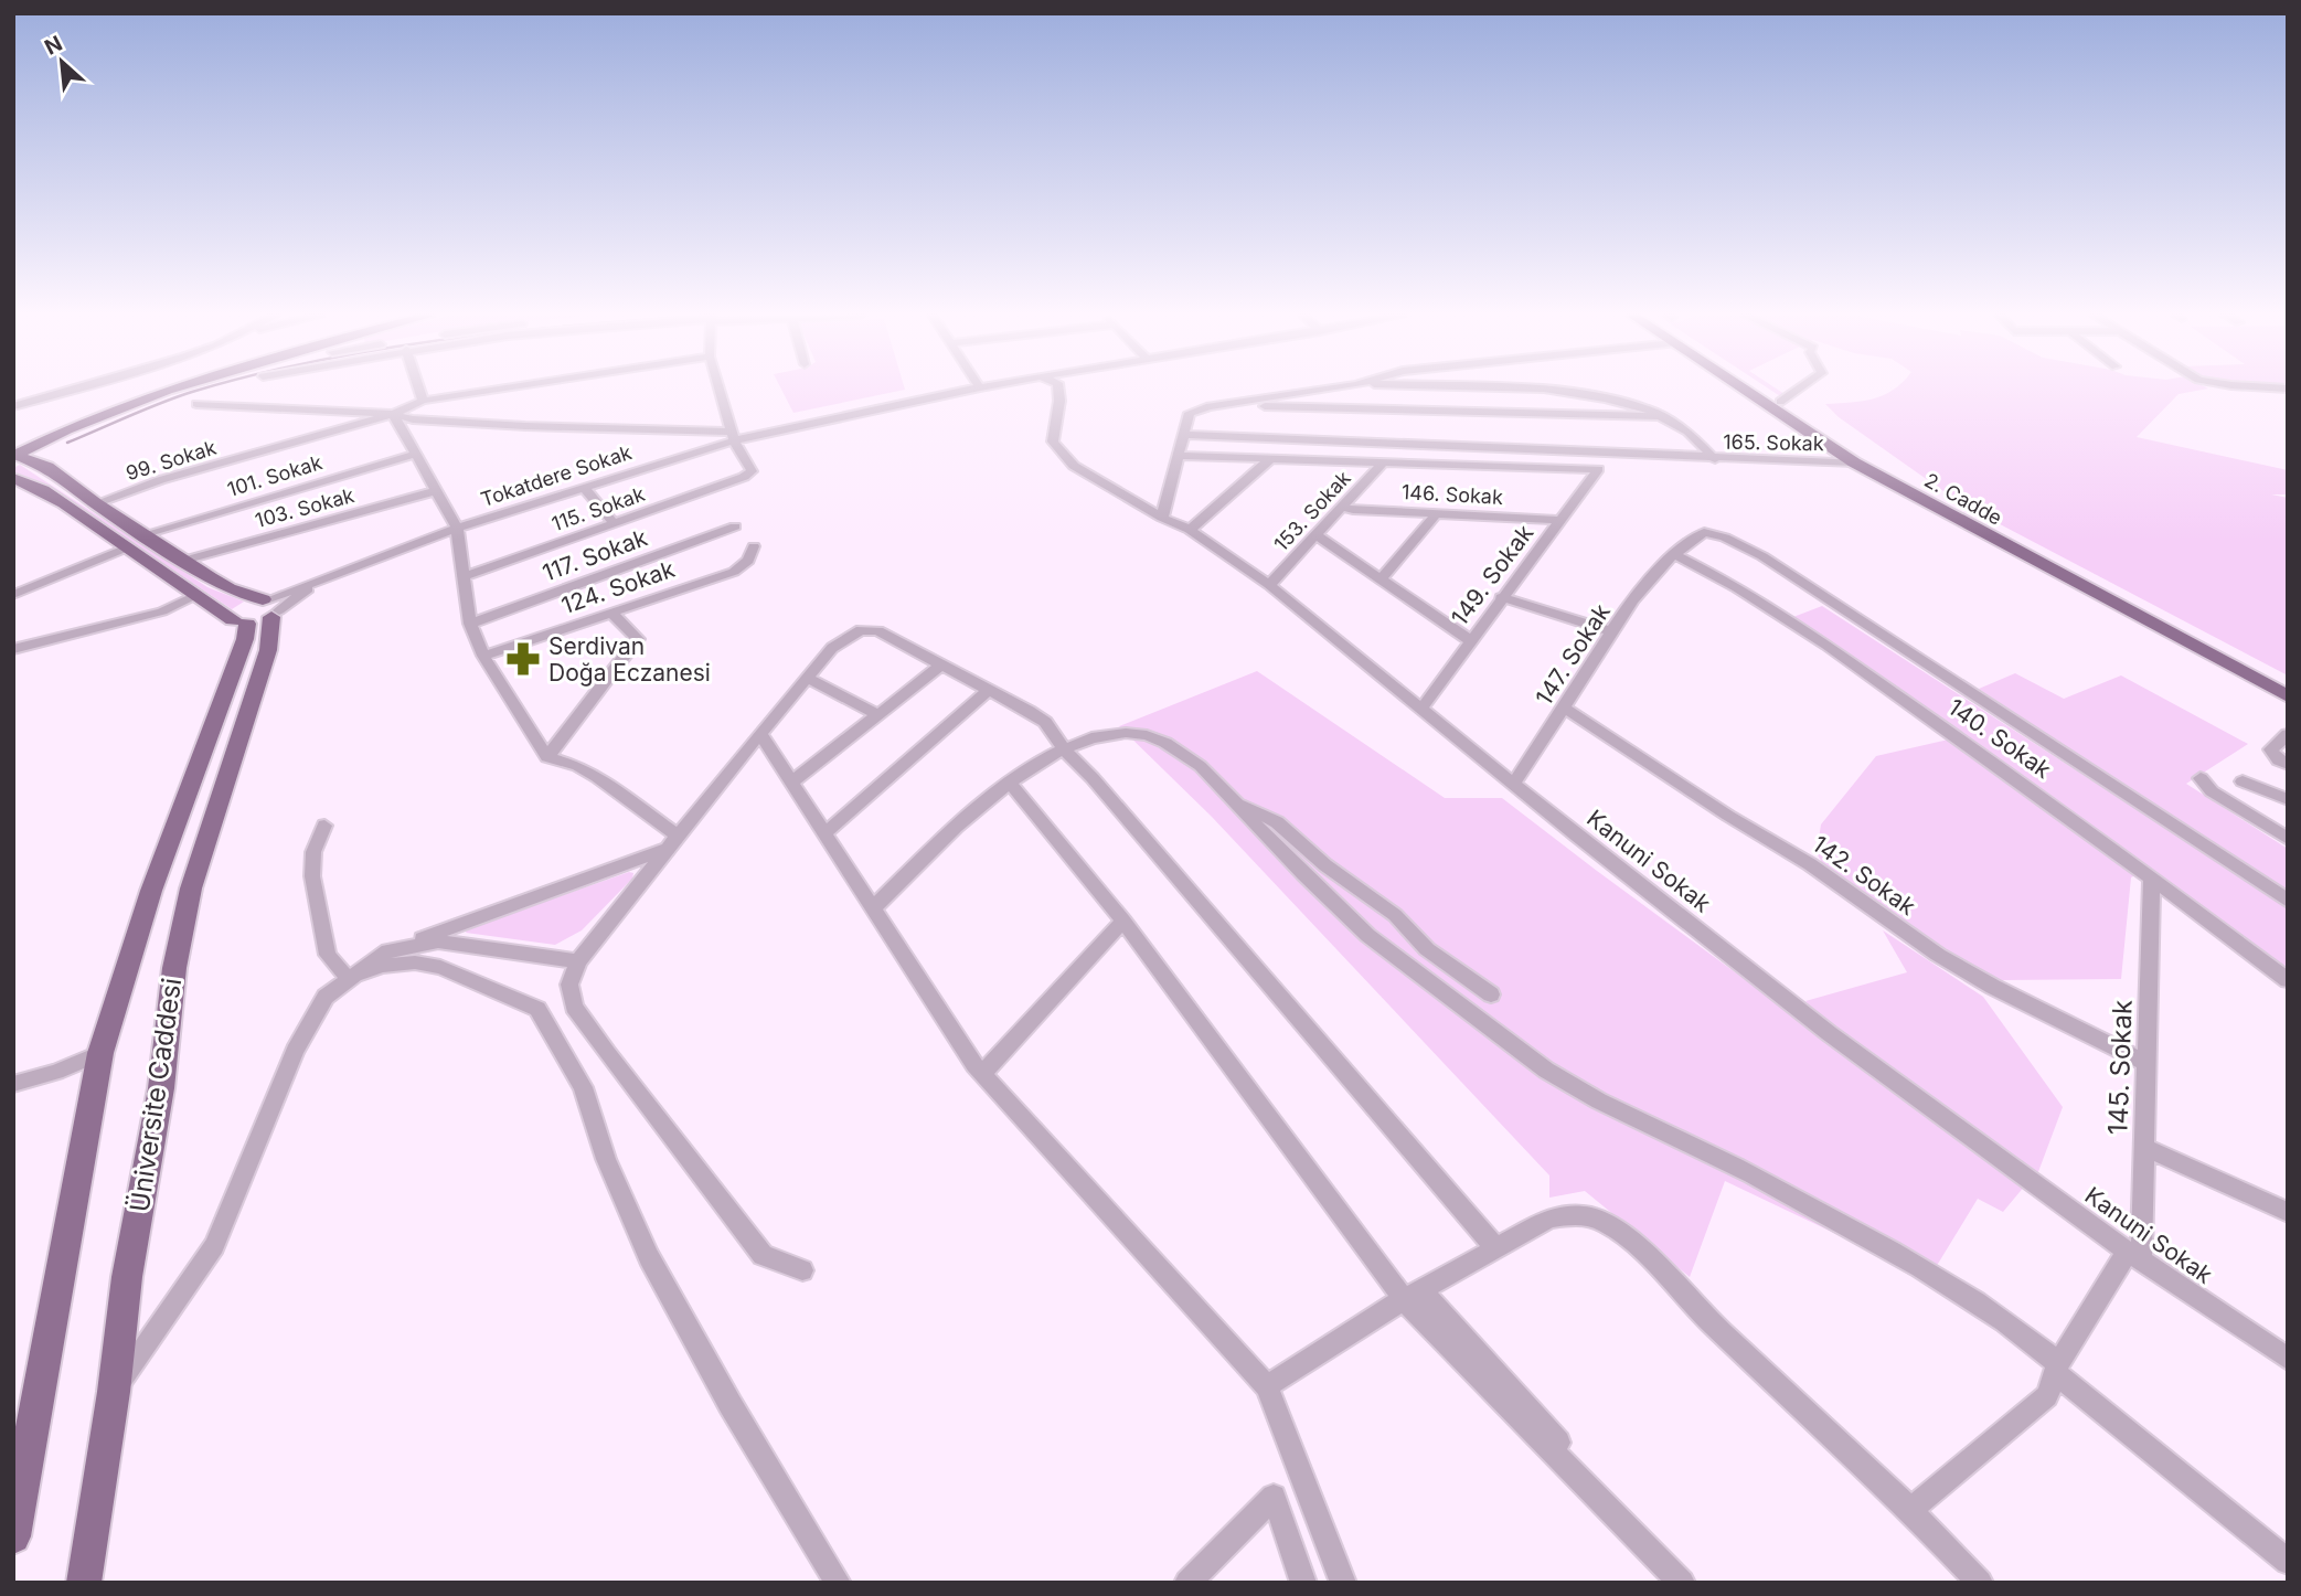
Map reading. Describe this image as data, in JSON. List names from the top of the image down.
{
  "streets": {
    "main road": ["2. Cadde", "Üniversite Caddesi"],
    "street": [
      "165. Sokak",
      "99. Sokak",
      "101. Sokak",
      "Tokatdere Sokak",
      "146. Sokak",
      "103. Sokak",
      "115. Sokak",
      "153. Sokak",
      "117. Sokak",
      "149. Sokak",
      "124. Sokak",
      "147. Sokak",
      "140. Sokak",
      "Kanuni Sokak",
      "142. Sokak",
      "145. Sokak"
    ]
  },
  "crossings": [
    ["165. Sokak", "2. Cadde"],
    ["Tokatdere Sokak", "115. Sokak"],
    ["Tokatdere Sokak", "Üniversite Caddesi"],
    ["146. Sokak", "153. Sokak"],
    ["146. Sokak", "149. Sokak"],
    ["153. Sokak", "149. Sokak"],
    ["153. Sokak", "Kanuni Sokak"],
    ["149. Sokak", "Kanuni Sokak"],
    ["147. Sokak", "140. Sokak"],
    ["147. Sokak", "Kanuni Sokak"],
    ["147. Sokak", "142. Sokak"],
    ["140. Sokak", "145. Sokak"],
    ["Kanuni Sokak", "145. Sokak"],
    ["142. Sokak", "145. Sokak"]
  ],
  "places": {
    "pharmacy": ["Serdivan Doğa Eczanesi"]
  },
  "north": "top left"
}
